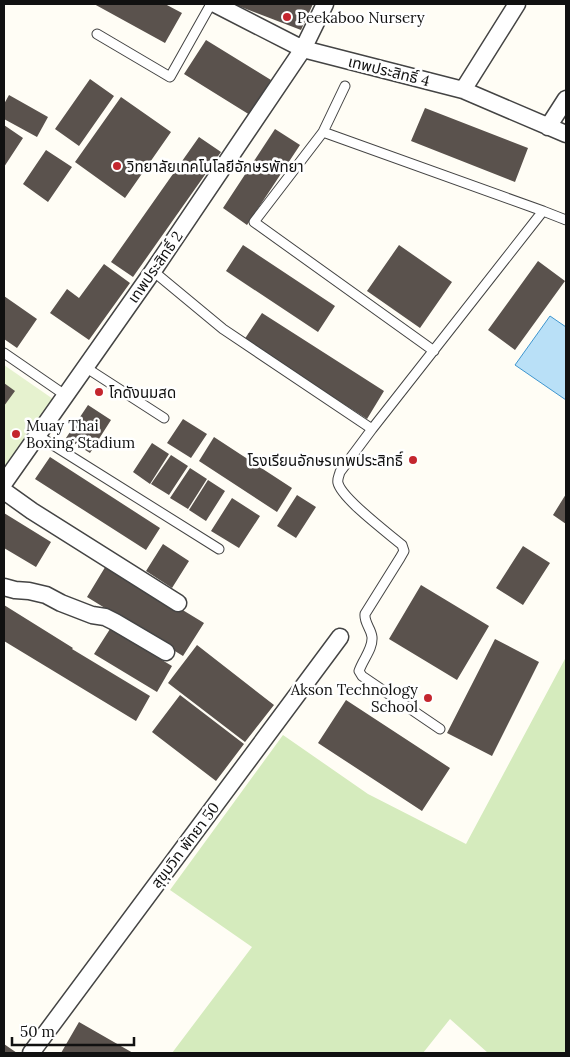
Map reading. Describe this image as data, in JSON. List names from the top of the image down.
{
  "streets": {
    "street": ["เทพประสิทธิ์ 4", "เทพประสิทธิ์ 2", "สุขุมวิท พัทยา 50"]
  },
  "crossings": [
    ["เทพประสิทธิ์ 4", "เทพประสิทธิ์ 2"]
  ],
  "places": [
    "Peekaboo Nursery",
    "วิทยาลัยเทคโนโลยีอักษรพัทยา",
    "โกดังนมสด",
    "Muay Thai Boxing Stadium",
    "โรงเรียนอักษรเทพประสิทธิ์",
    "Akson Technology School"
  ],
  "scale_bar": "50 m"
}
